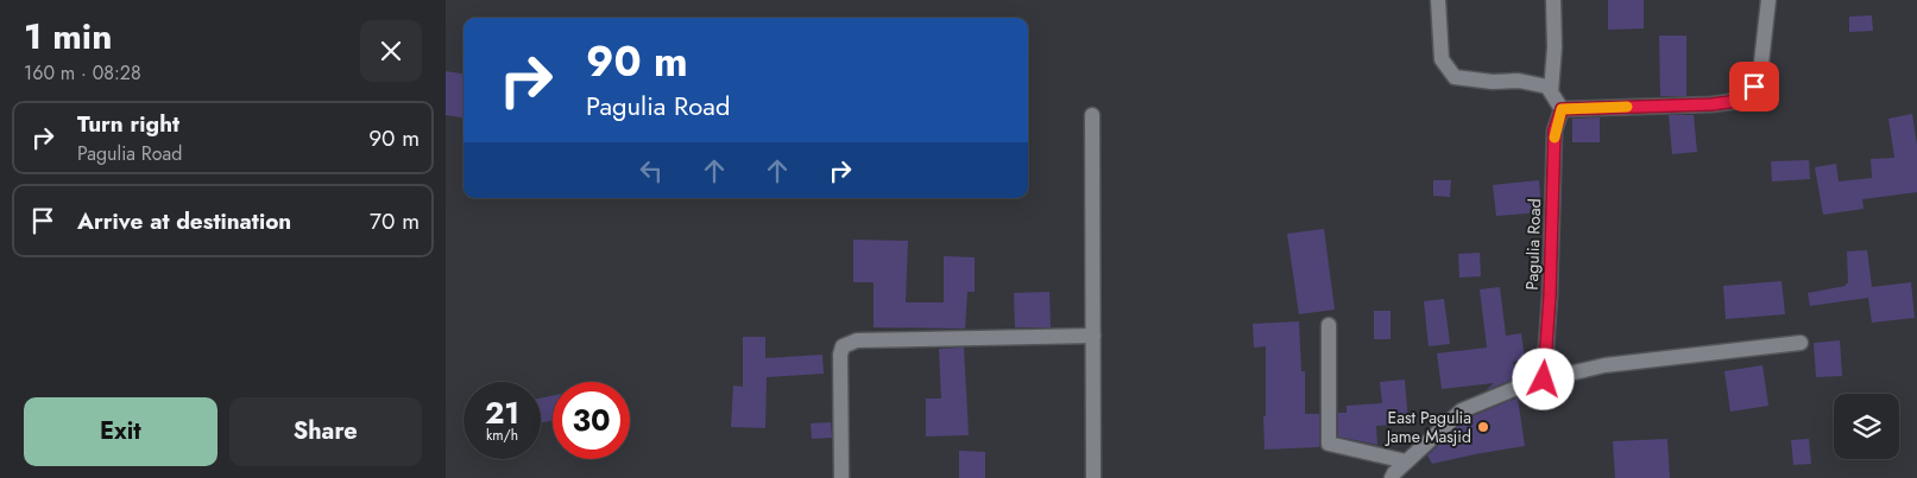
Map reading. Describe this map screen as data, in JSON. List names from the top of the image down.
{
  "streets": {
    "street": ["Pagulia Road"]
  },
  "places": ["East Pagulia Jame Masjid"],
  "page": {
    "heading": ["1 min", "160 m · 08:28"],
    "turn": ["90 m", "Pagulia Road"],
    "list": [
      {
        "name": "Turn right",
        "note": "Pagulia Road",
        "value": "90 m"
      },
      {
        "name": "Arrive at destination",
        "value": "70 m"
      }
    ],
    "speed": "21 km/h",
    "limit": "30",
    "buttons": ["Exit", "Share"]
  }
}
